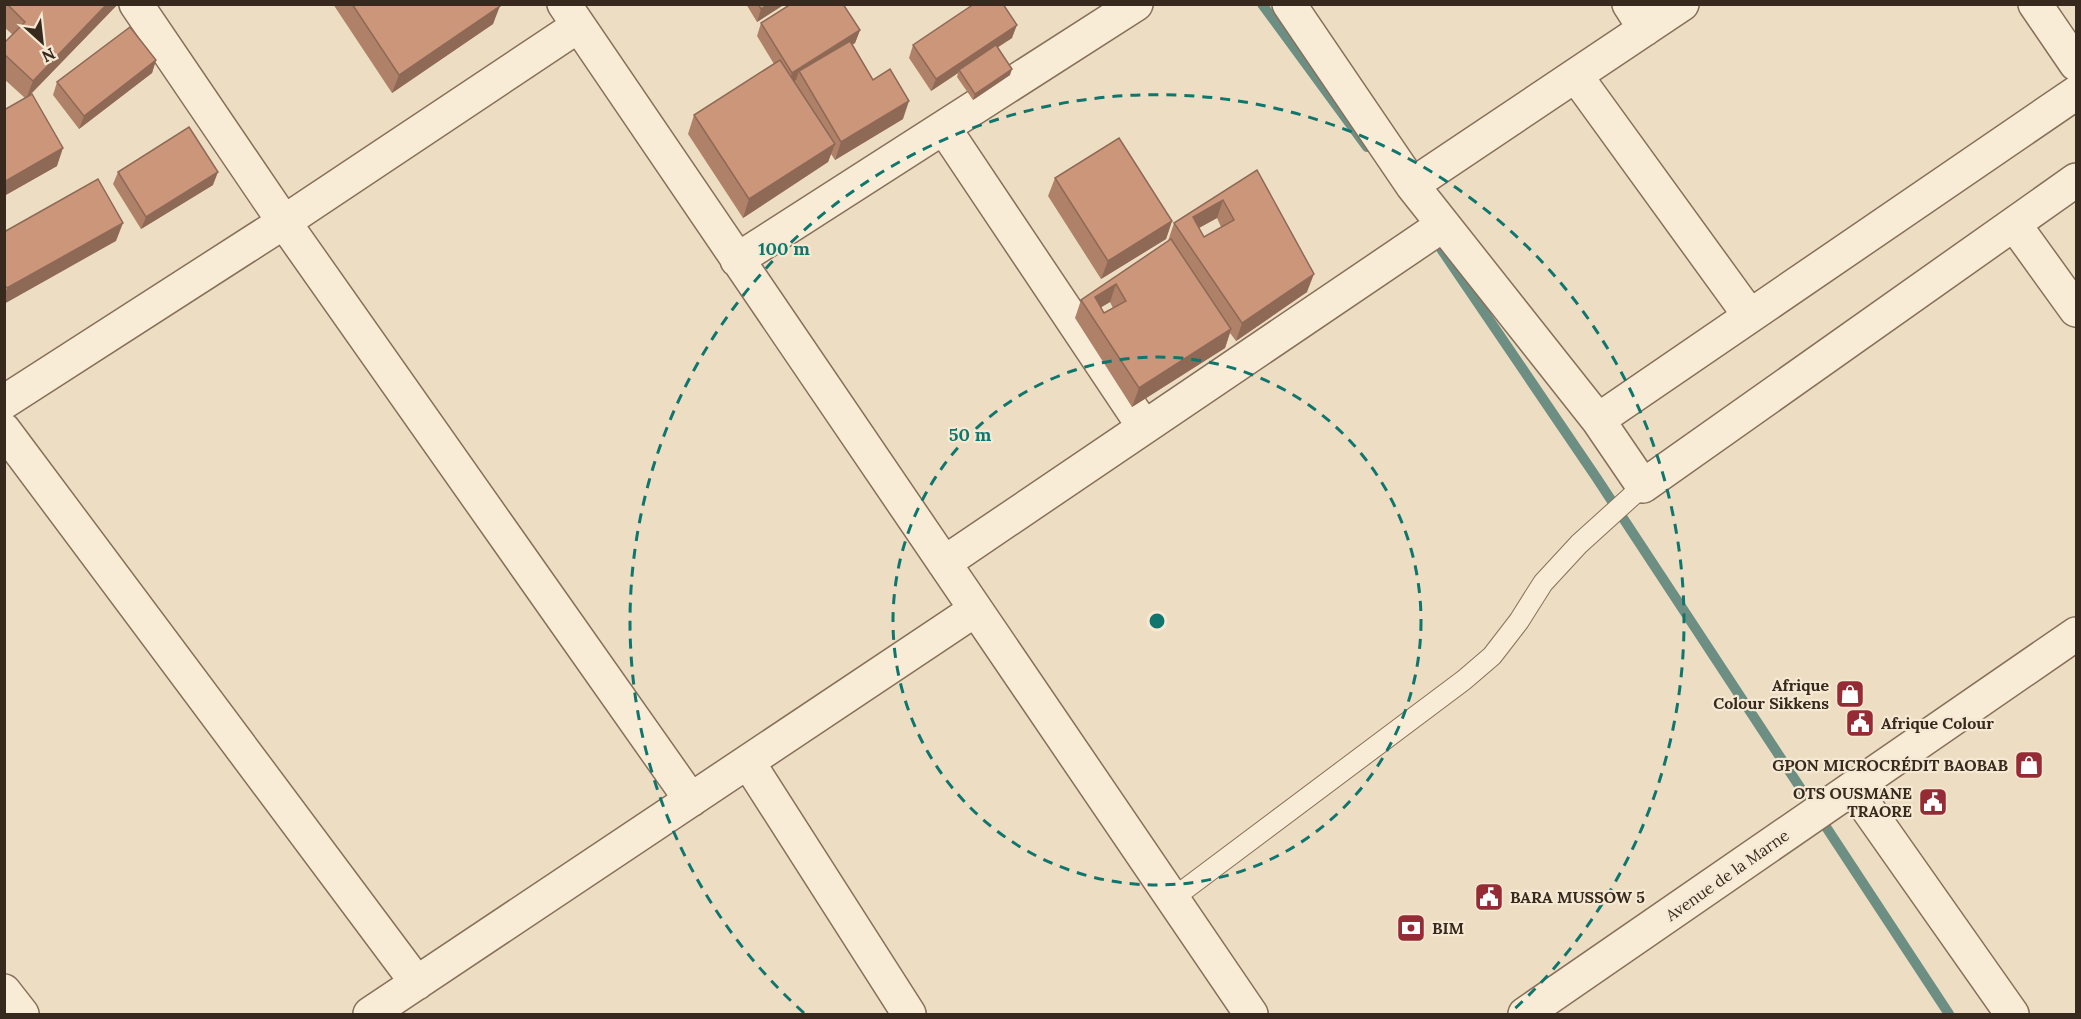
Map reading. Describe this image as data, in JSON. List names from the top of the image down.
{
  "streets": {
    "street": ["Avenue de la Marne"]
  },
  "places": {
    "shop": ["Afrique Colour Sikkens", "GPON MICROCRÉDIT BAOBAB"],
    "public building": ["Afrique Colour", "OTS OUSMANE TRAORE", "BARA MUSSOW 5"],
    "bank": ["BIM"]
  },
  "north": "bottom right",
  "rings": ["100 m", "50 m"]
}
